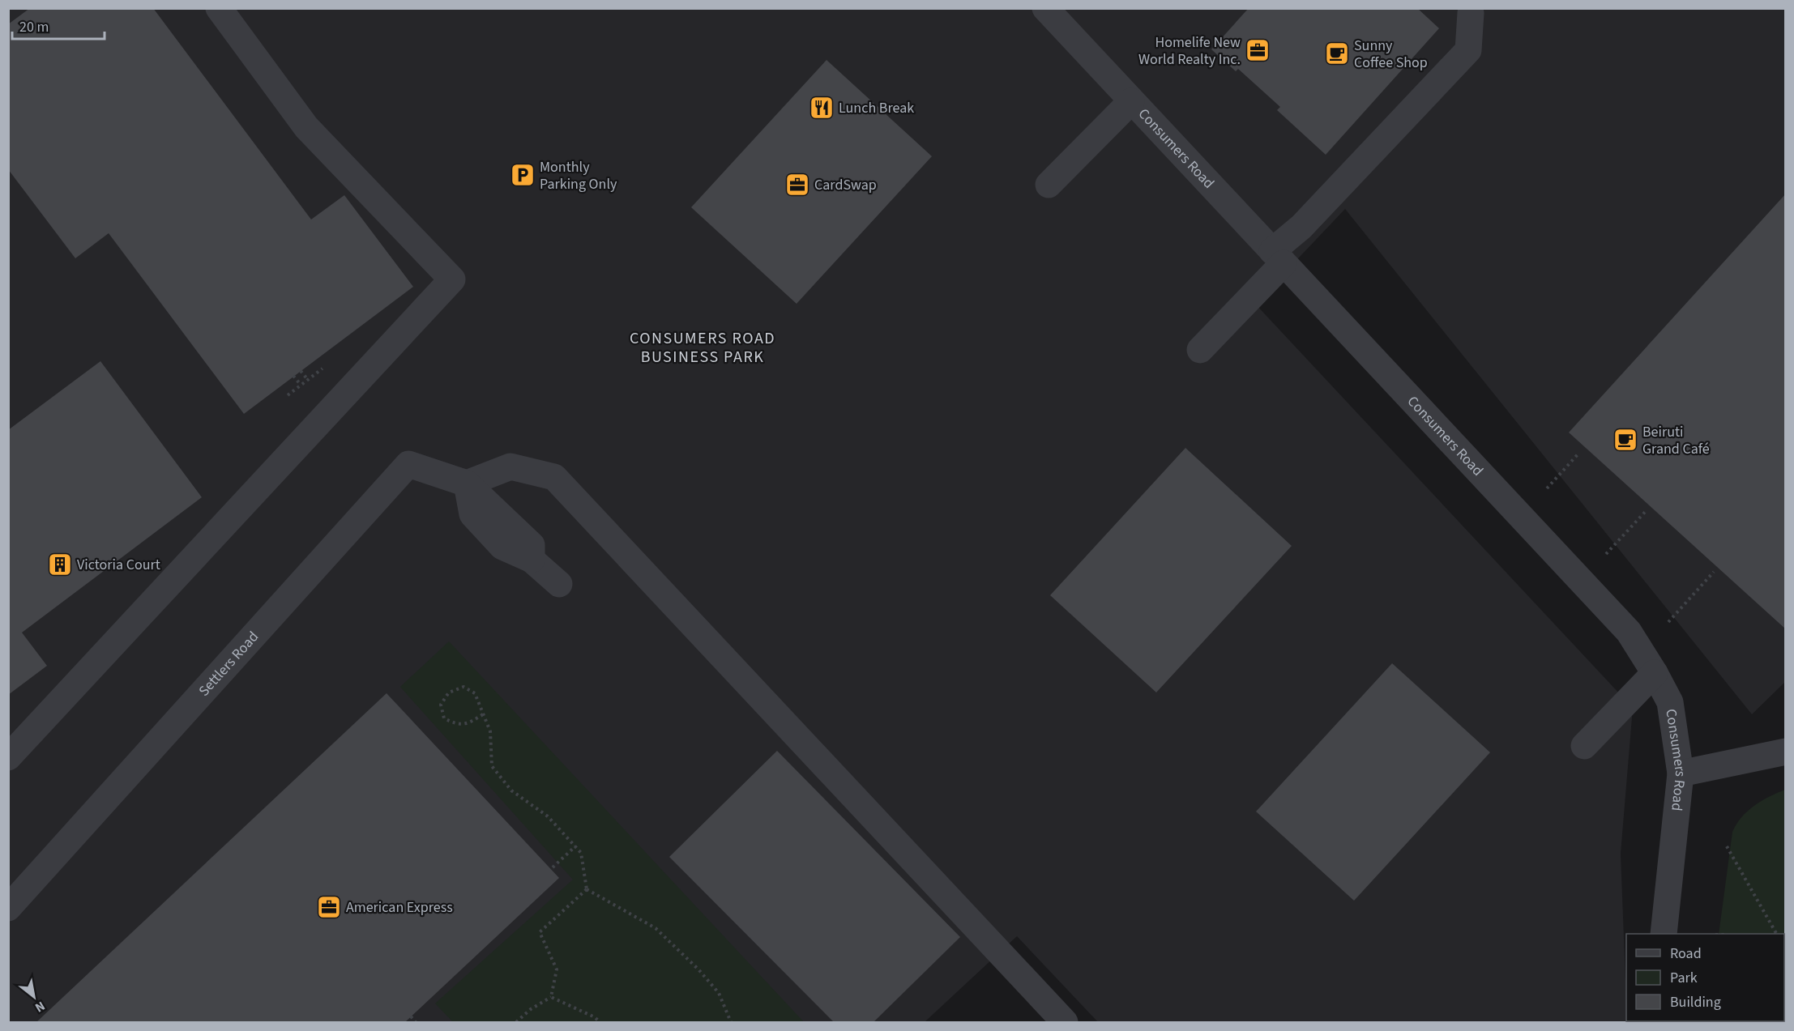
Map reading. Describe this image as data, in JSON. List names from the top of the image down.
{
  "streets": {
    "street": ["Consumers Road", "Settlers Road"]
  },
  "districts": ["CONSUMERS ROAD BUSINESS PARK"],
  "places": {
    "office": ["Homelife New World Realty Inc.", "CardSwap", "American Express"],
    "cafe": ["Sunny Coffee Shop", "Beiruti Grand Café"],
    "restaurant": ["Lunch Break"],
    "parking": ["Monthly Parking Only"],
    "building": ["Victoria Court"]
  },
  "legend": ["Road", "Park", "Building"],
  "scale_bar": "20 m",
  "north": "bottom right"
}
